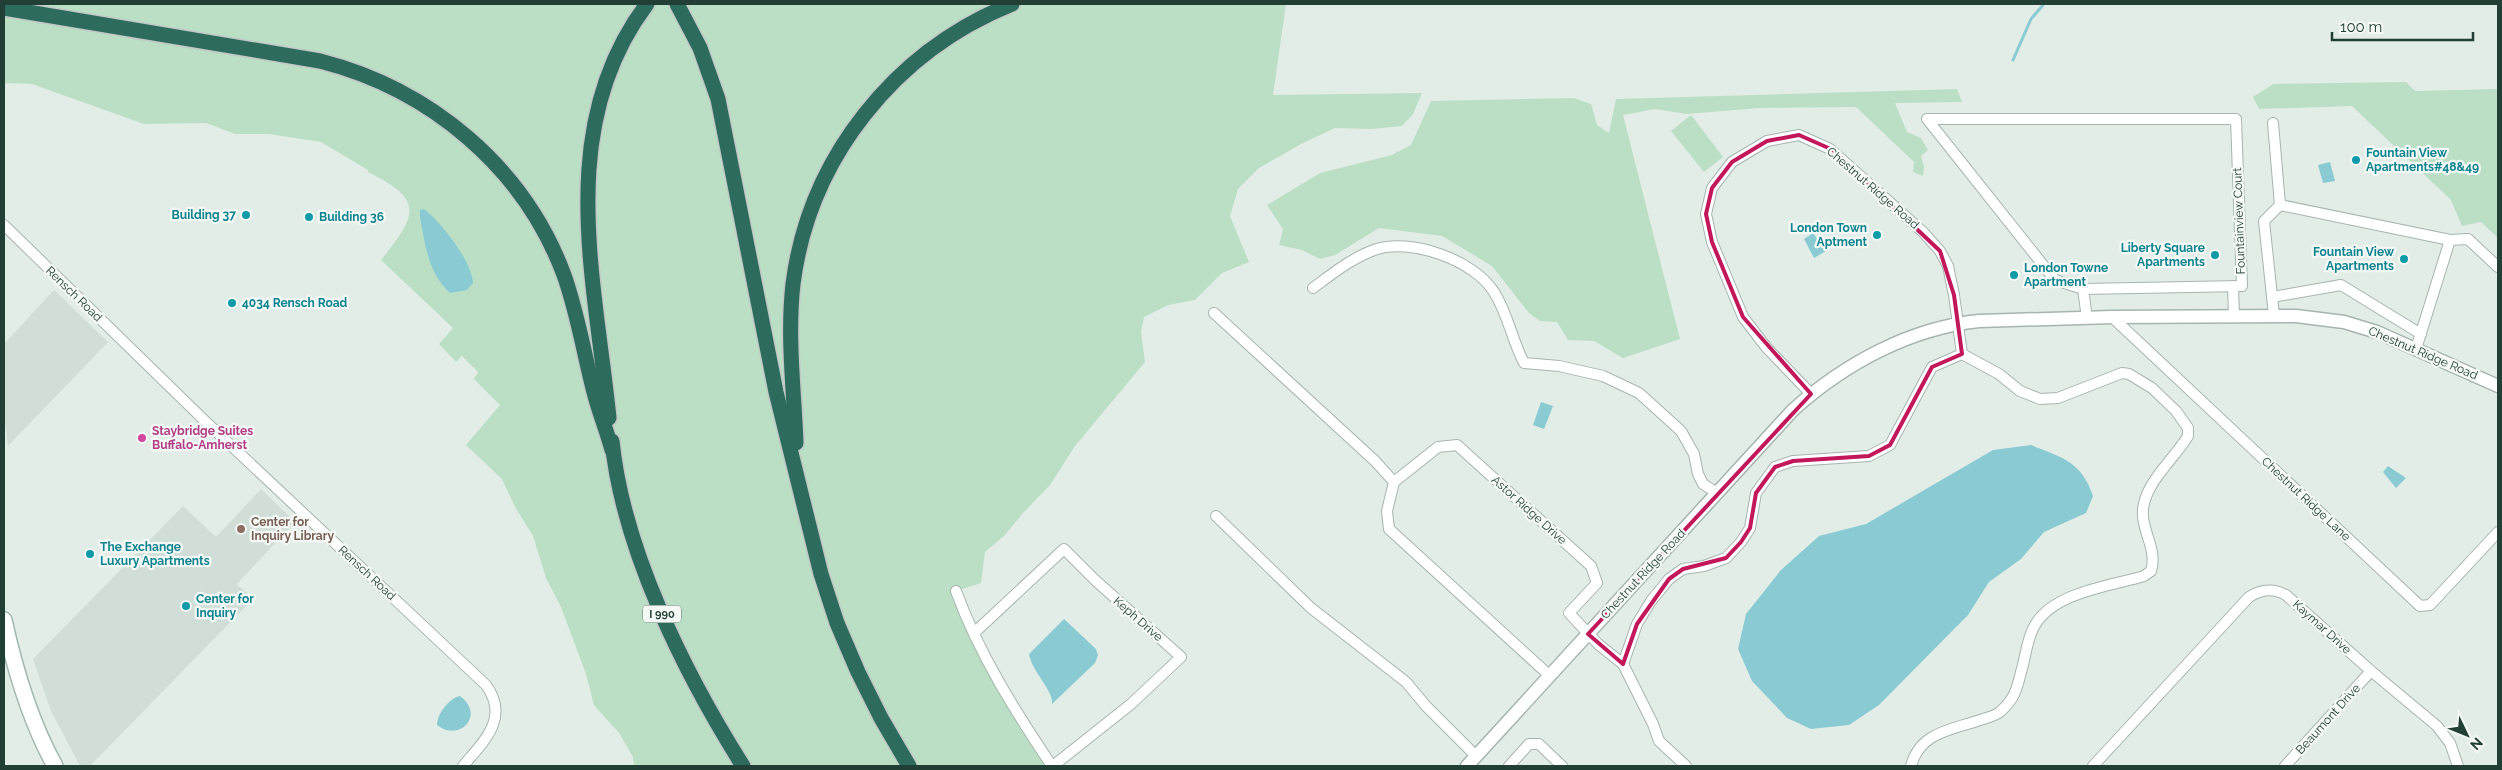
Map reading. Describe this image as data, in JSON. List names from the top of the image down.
{
  "streets": {
    "highway": ["I 990"],
    "street": [
      "Chestnut Ridge Road",
      "Fountainview Court",
      "Rensch Road",
      "Chestnut Ridge Lane",
      "Astor Ridge Drive",
      "Keph Drive",
      "Kaymar Drive",
      "Beaumont Drive"
    ]
  },
  "crossings": [
    ["Chestnut Ridge Road", "Fountainview Court"],
    ["Chestnut Ridge Road", "Chestnut Ridge Lane"],
    ["Chestnut Ridge Road", "Astor Ridge Drive"],
    ["Kaymar Drive", "Beaumont Drive"]
  ],
  "places": [
    "Fountain View Apartments#48&49",
    "Building 37",
    "Building 36",
    "London Town Aptment",
    "Liberty Square Apartments",
    "Fountain View Apartments",
    "London Towne Apartment",
    "4034 Rensch Road",
    "Staybridge Suites Buffalo-Amherst",
    "Center for Inquiry Library",
    "The Exchange Luxury Apartments",
    "Center for Inquiry"
  ],
  "scale_bar": "100 m",
  "north": "bottom right"
}
